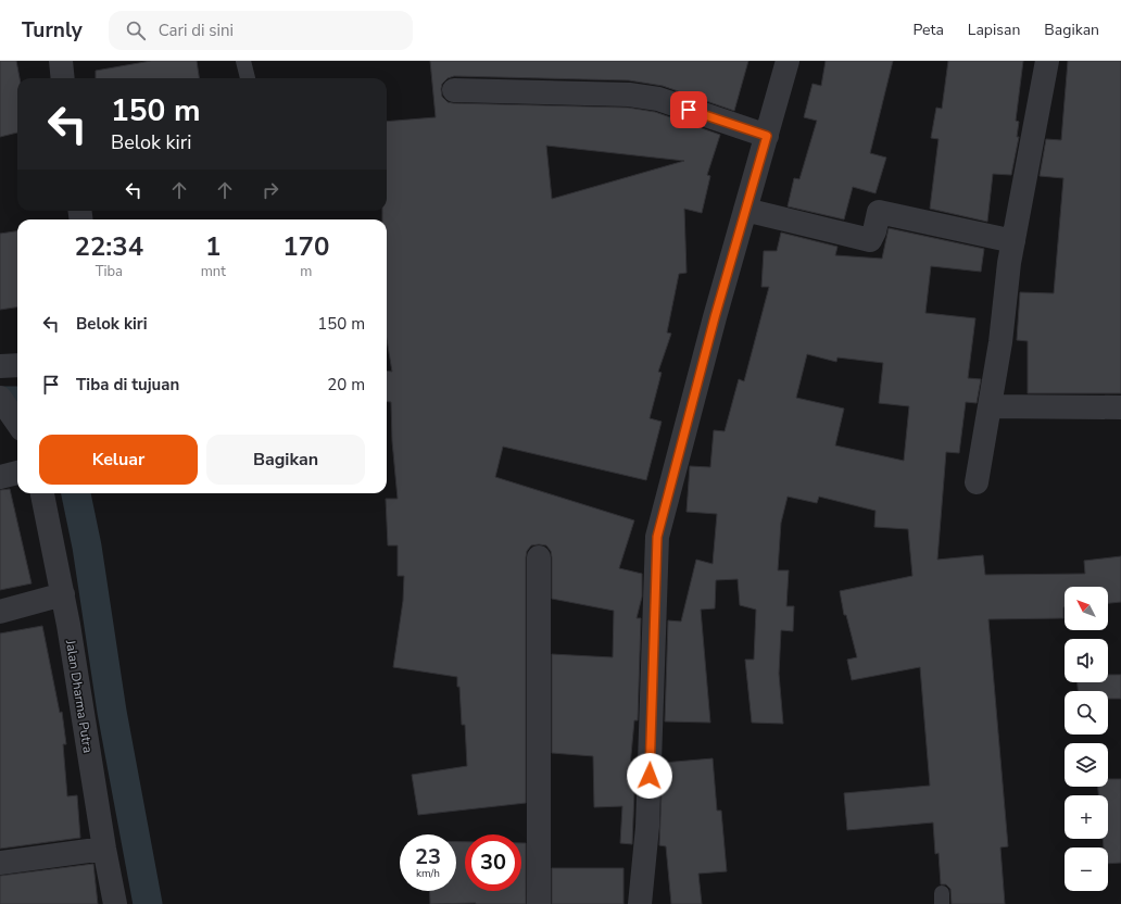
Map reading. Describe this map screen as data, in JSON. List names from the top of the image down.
{
  "streets": {
    "street": ["Jalan Dharma Putra"]
  },
  "north": "top left",
  "page": {
    "header": "Turnly",
    "search": "Cari di sini",
    "nav": ["Peta", "Lapisan", "Bagikan"],
    "turn": ["150 m", "Belok kiri"],
    "eta": [
      "22:34",
      "Tiba",
      "1",
      "mnt",
      "170",
      "m"
    ],
    "list": [
      {
        "name": "Belok kiri",
        "value": "150 m"
      },
      {
        "name": "Tiba di tujuan",
        "value": "20 m"
      }
    ],
    "buttons": ["Keluar", "Bagikan"],
    "map_buttons": ["+", "−"],
    "speed": "23 km/h",
    "limit": "30"
  }
}
